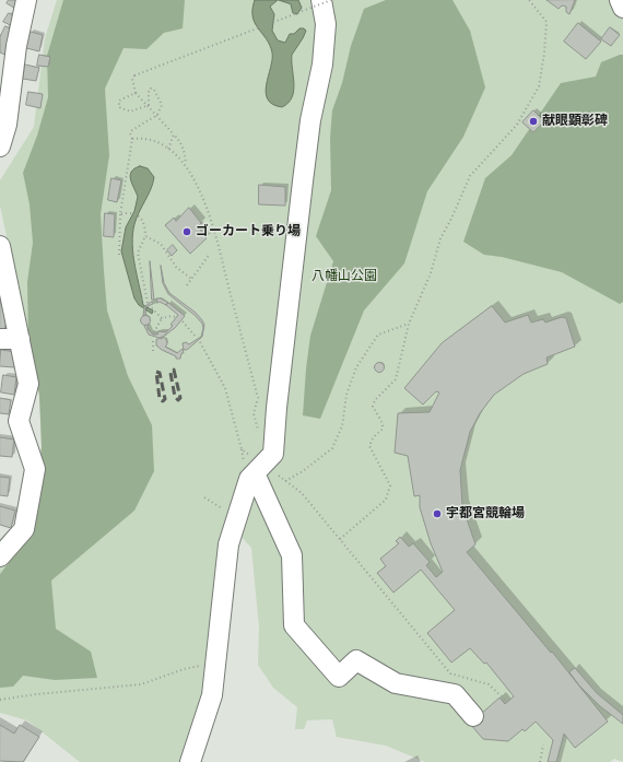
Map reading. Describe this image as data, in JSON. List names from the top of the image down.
{
  "parks": ["八幡山公園"],
  "places": ["献眼顕彰碑", "ゴーカート乗り場", "宇都宮競輪場"]
}
